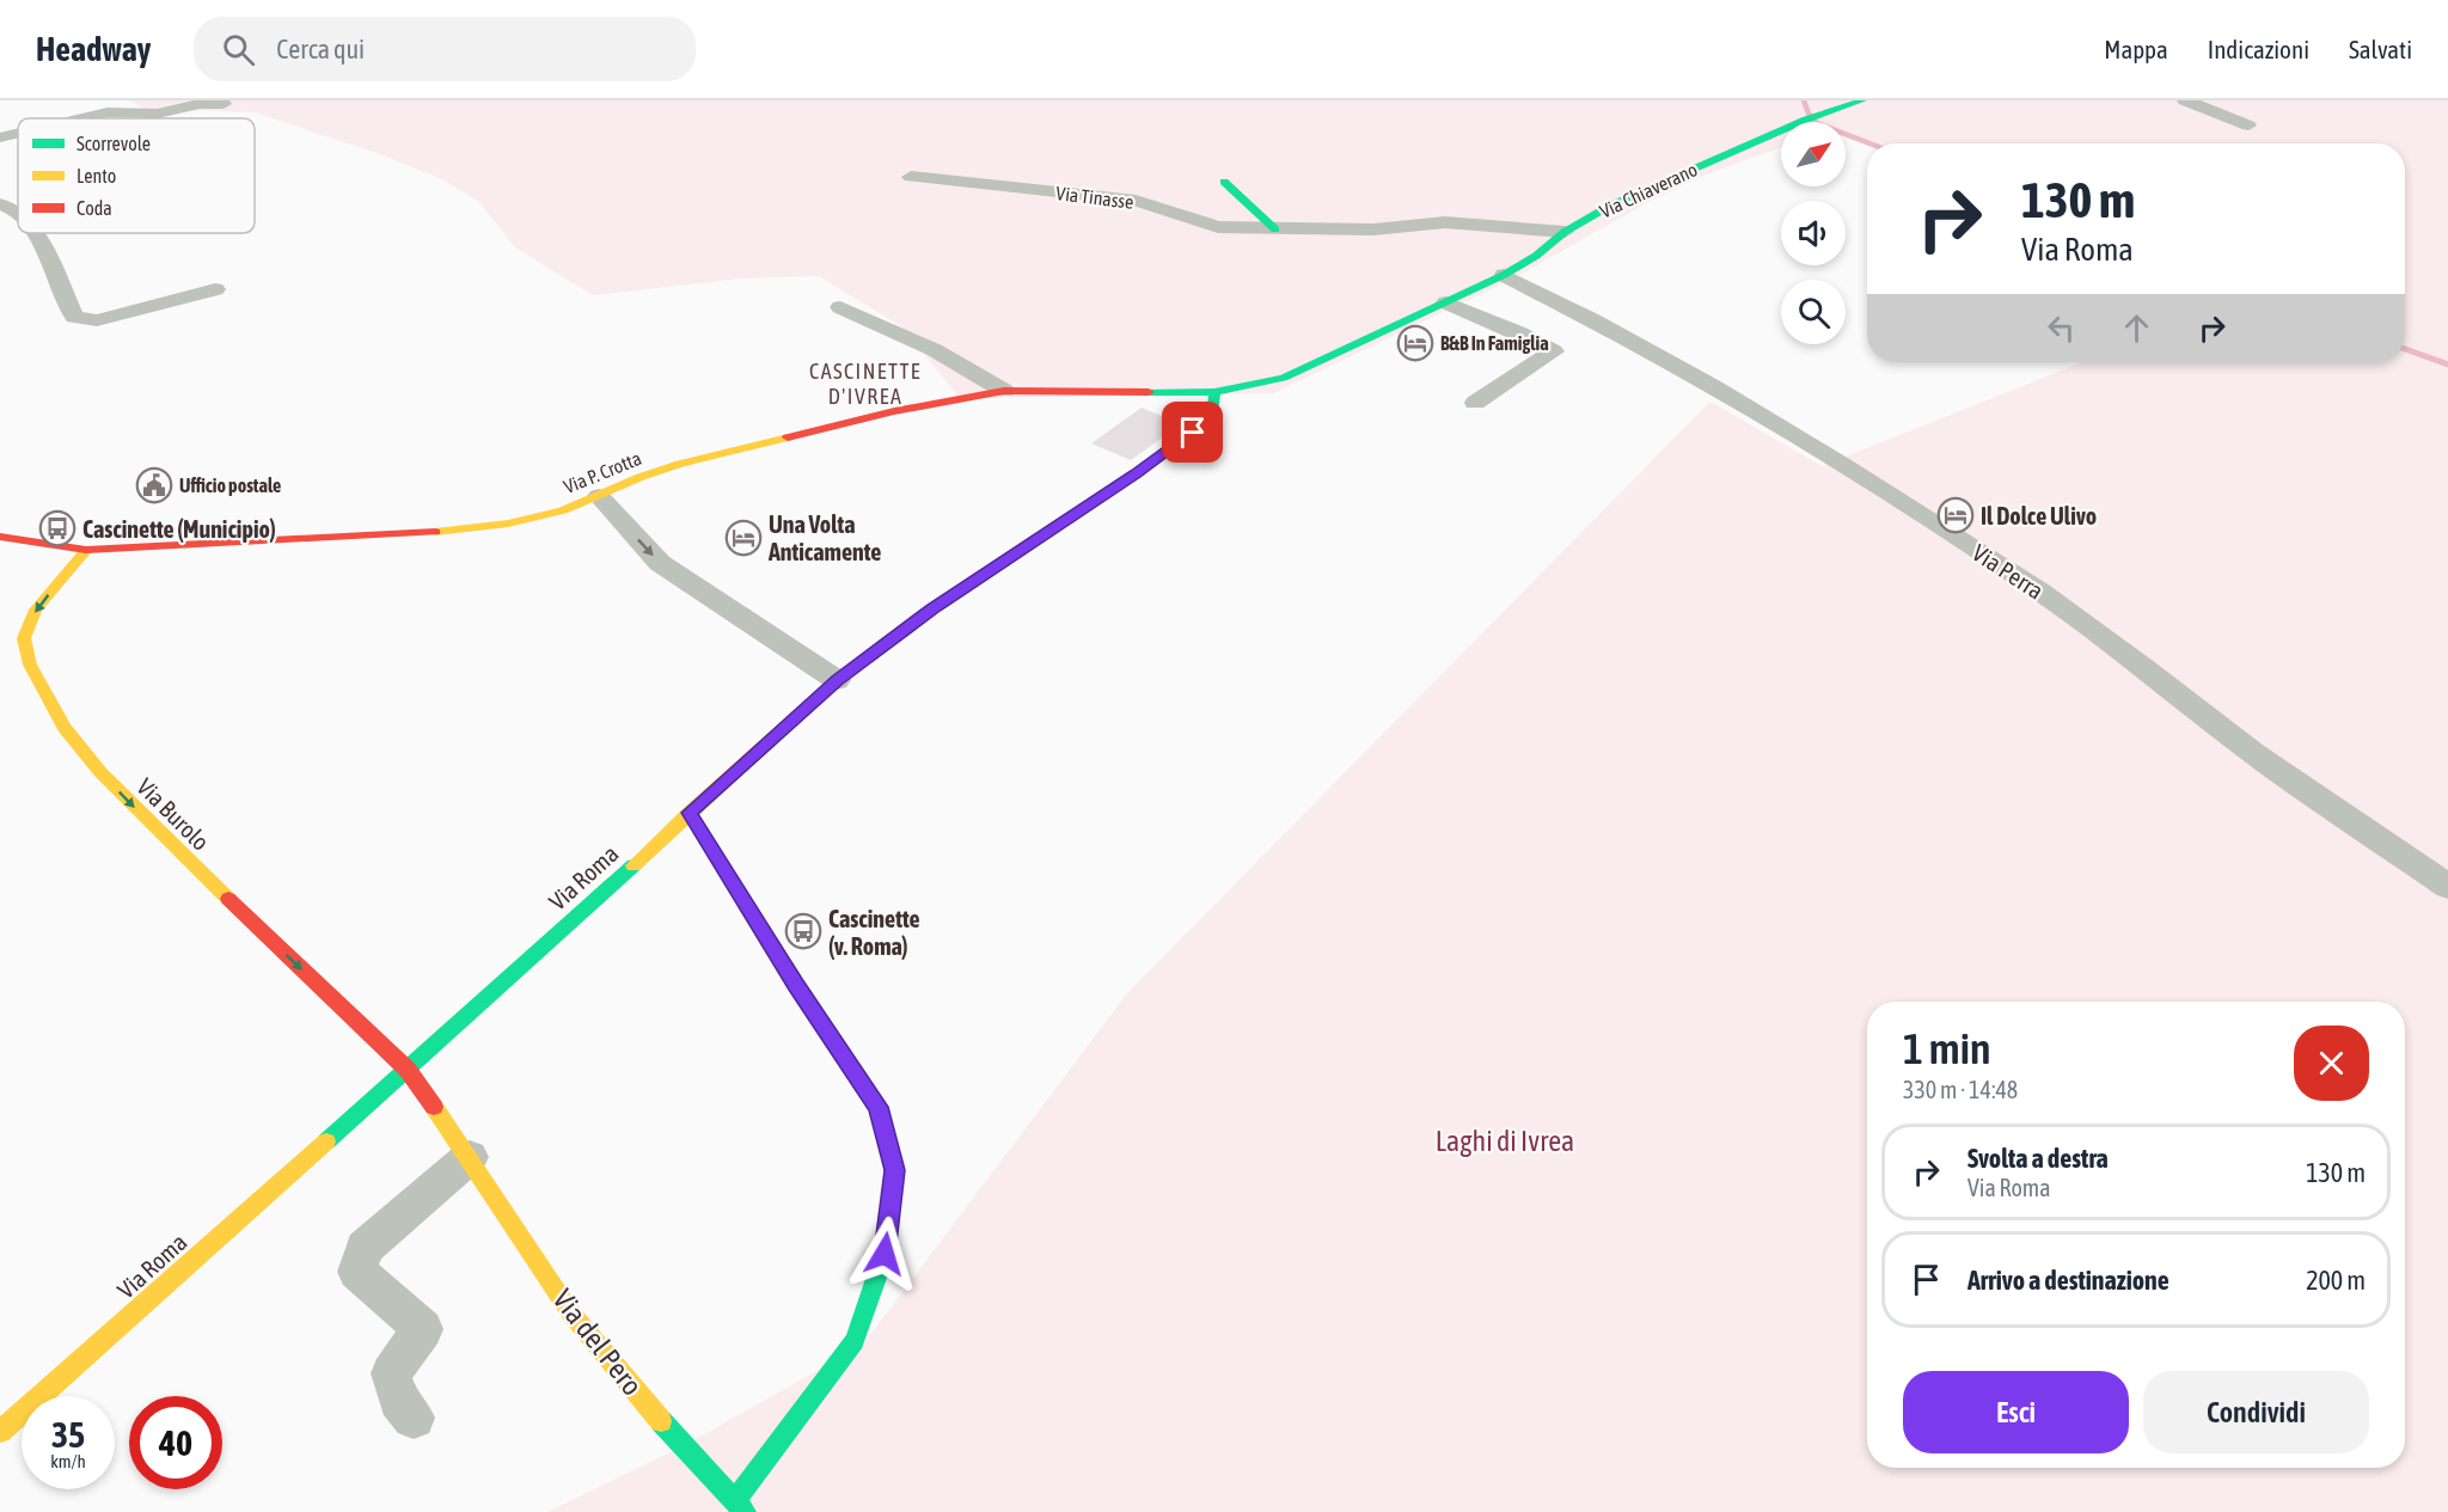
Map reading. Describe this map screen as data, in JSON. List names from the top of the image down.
{
  "streets": {
    "street": [
      "Via Chiaverano",
      "Via Tinasse",
      "Via P. Crotta",
      "Via Perra",
      "Via Burolo",
      "Via Roma",
      "Via del Pero"
    ]
  },
  "crossings": [
    ["Via Chiaverano", "Via Tinasse"],
    ["Via Chiaverano", "Via P. Crotta"],
    ["Via Chiaverano", "Via Perra"],
    ["Via Chiaverano", "Via Roma"],
    ["Via P. Crotta", "Via Burolo"],
    ["Via P. Crotta", "Via Roma"],
    ["Via Burolo", "Via Roma"],
    ["Via Burolo", "Via del Pero"],
    ["Via Roma", "Via del Pero"]
  ],
  "one_way": ["Via Burolo"],
  "districts": ["CASCINETTE D'IVREA"],
  "parks": ["Laghi di Ivrea"],
  "places": {
    "hotel": ["B&B In Famiglia", "Il Dolce Ulivo", "Una Volta Anticamente"],
    "public building": ["Ufficio postale"],
    "bus stop": ["Cascinette (Municipio)", "Cascinette (v. Roma)"]
  },
  "legend": ["Scorrevole", "Lento", "Coda"],
  "north": "top right",
  "page": {
    "header": "Headway",
    "search": "Cerca qui",
    "nav": ["Mappa", "Indicazioni", "Salvati"],
    "turn": ["130 m", "Via Roma"],
    "heading": ["1 min", "330 m · 14:48"],
    "list": [
      {
        "name": "Svolta a destra",
        "note": "Via Roma",
        "value": "130 m"
      },
      {
        "name": "Arrivo a destinazione",
        "value": "200 m"
      }
    ],
    "buttons": ["Esci", "Condividi"],
    "speed": "35 km/h",
    "limit": "40"
  }
}
